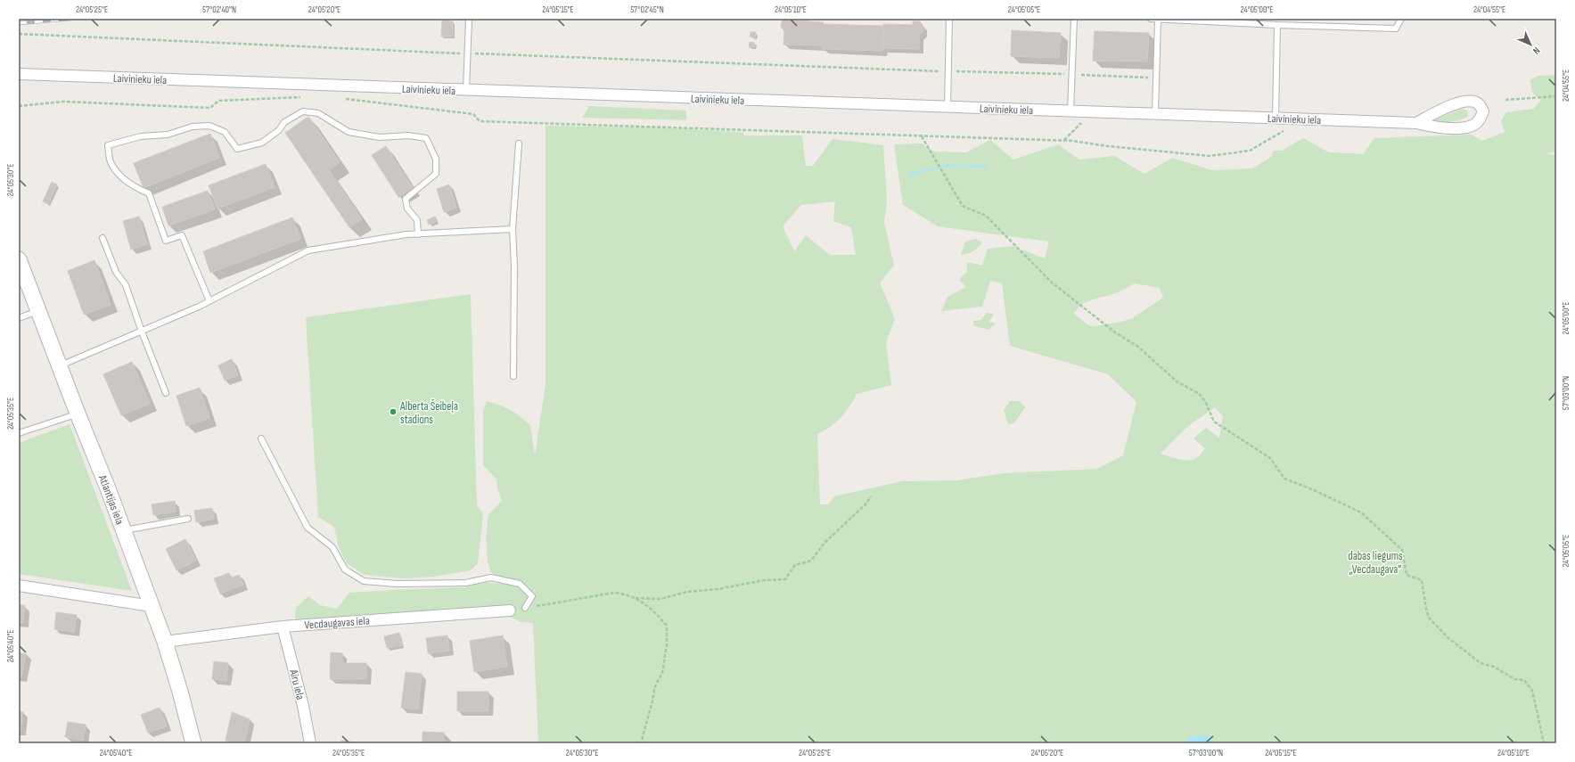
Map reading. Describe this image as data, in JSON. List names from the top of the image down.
{
  "streets": {
    "main road": ["Atlantijas iela"],
    "street": ["Laivinieku iela", "Vecdaugavas iela", "Airu iela"]
  },
  "crossings": [
    ["Atlantijas iela", "Vecdaugavas iela"],
    ["Vecdaugavas iela", "Airu iela"]
  ],
  "parks": ["dabas liegums „Vecdaugava”"],
  "places": ["Alberta Šeibeļa stadions"],
  "north": "bottom right",
  "coordinates": [
    "24°05'25\"E",
    "57°02'40\"N",
    "24°05'20\"E",
    "24°05'15\"E",
    "57°02'45\"N",
    "24°05'10\"E",
    "24°05'05\"E",
    "24°05'00\"E",
    "24°04'55\"E",
    "24°05'30\"E",
    "57°03'00\"N",
    "24°05'35\"E",
    "24°05'40\"E"
  ]
}
